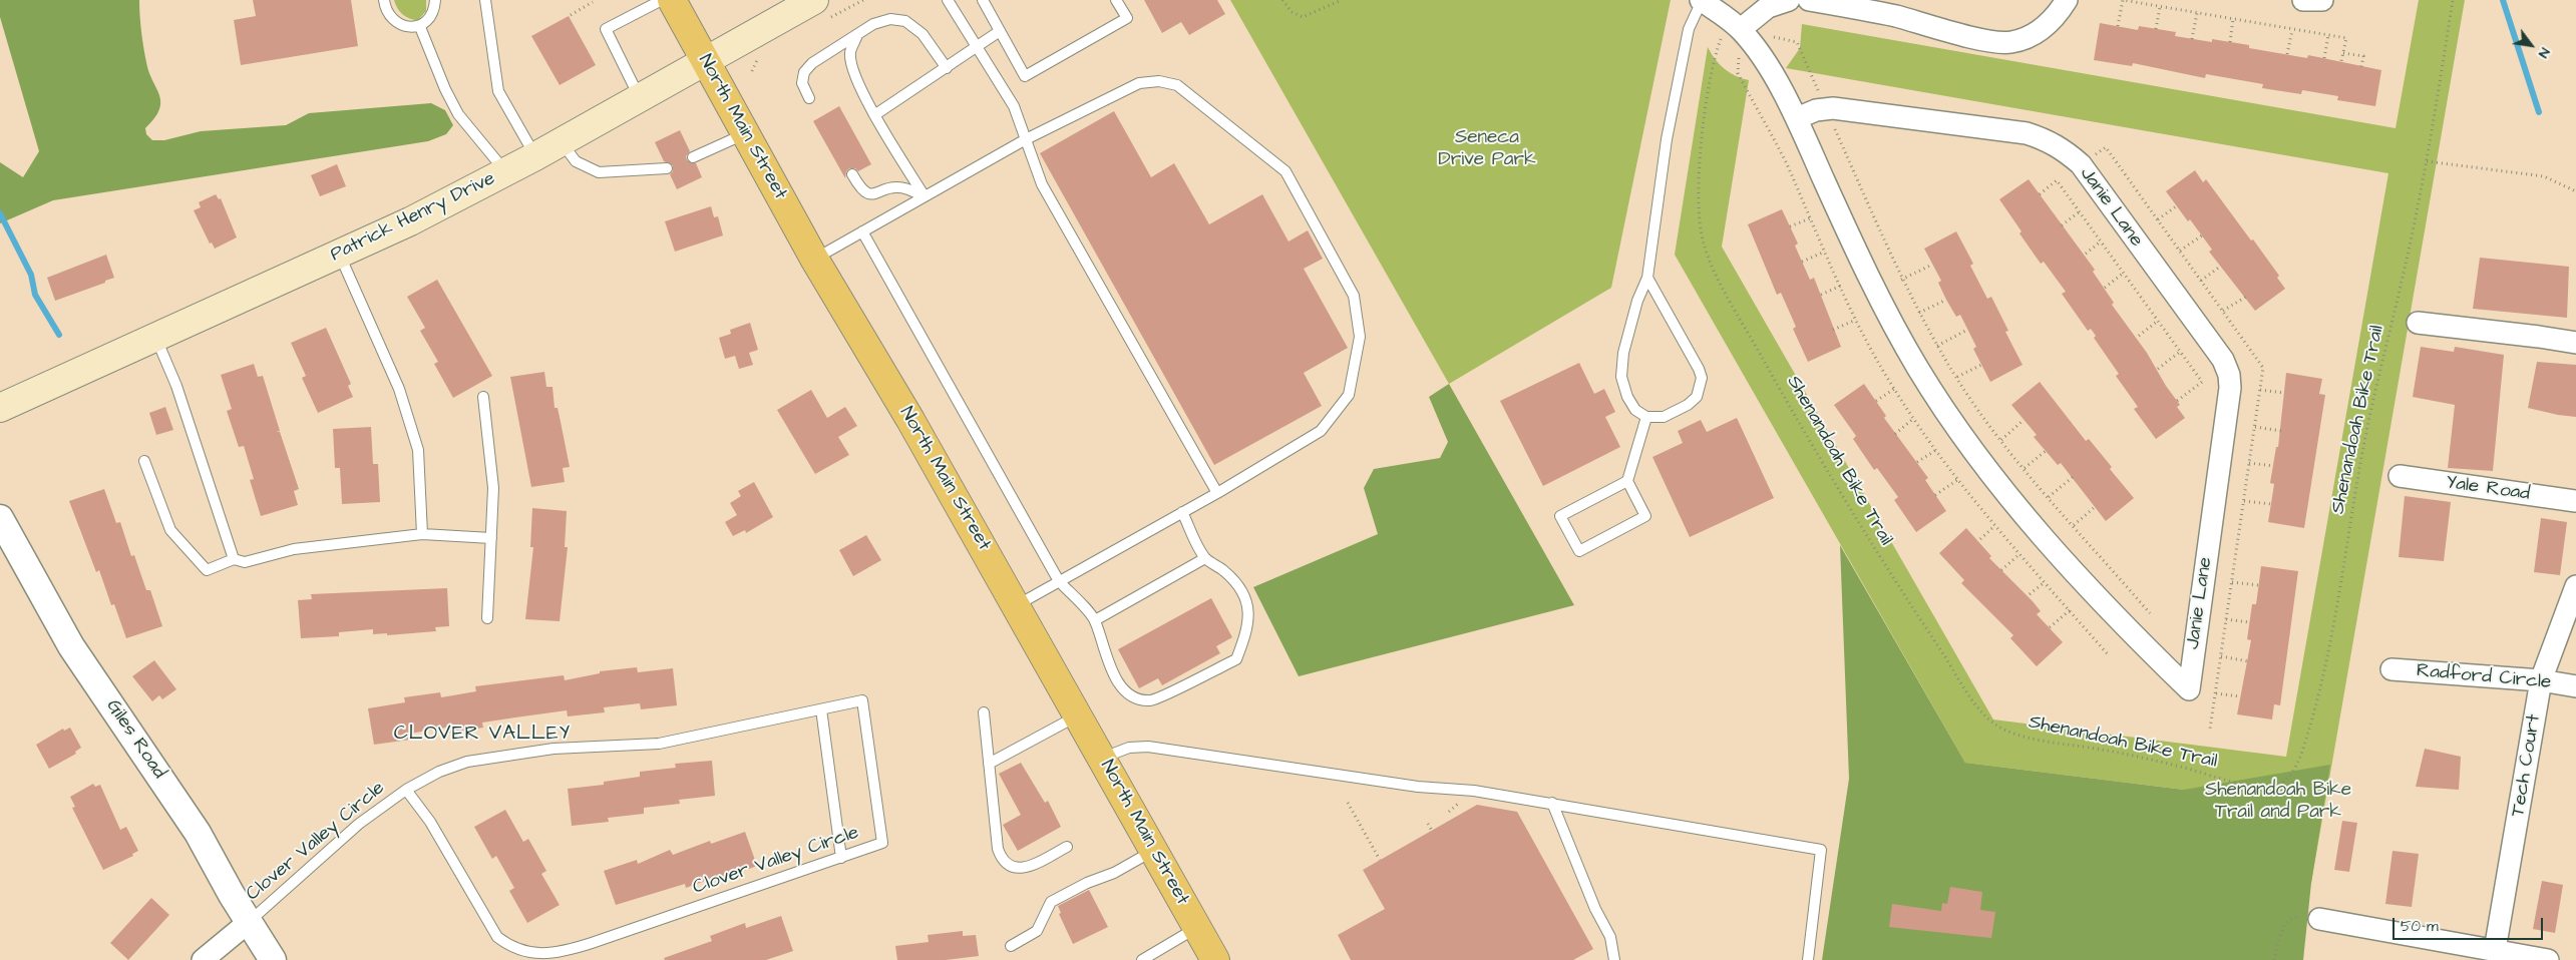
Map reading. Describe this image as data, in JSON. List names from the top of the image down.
{
  "streets": {
    "main road": ["North Main Street", "Patrick Henry Drive"],
    "street": [
      "Janie Lane",
      "Yale Road",
      "Radford Circle",
      "Giles Road",
      "Tech Court"
    ],
    "lane": ["Clover Valley Circle"],
    "path": ["Shenandoah Bike Trail"]
  },
  "crossings": [
    ["North Main Street", "Patrick Henry Drive"],
    ["Janie Lane", "Shenandoah Bike Trail"],
    ["Radford Circle", "Tech Court"],
    ["Giles Road", "Clover Valley Circle"]
  ],
  "districts": ["CLOVER VALLEY"],
  "parks": ["Seneca Drive Park", "Shenandoah Bike Trail and Park"],
  "scale_bar": "50 m",
  "north": "bottom right"
}
